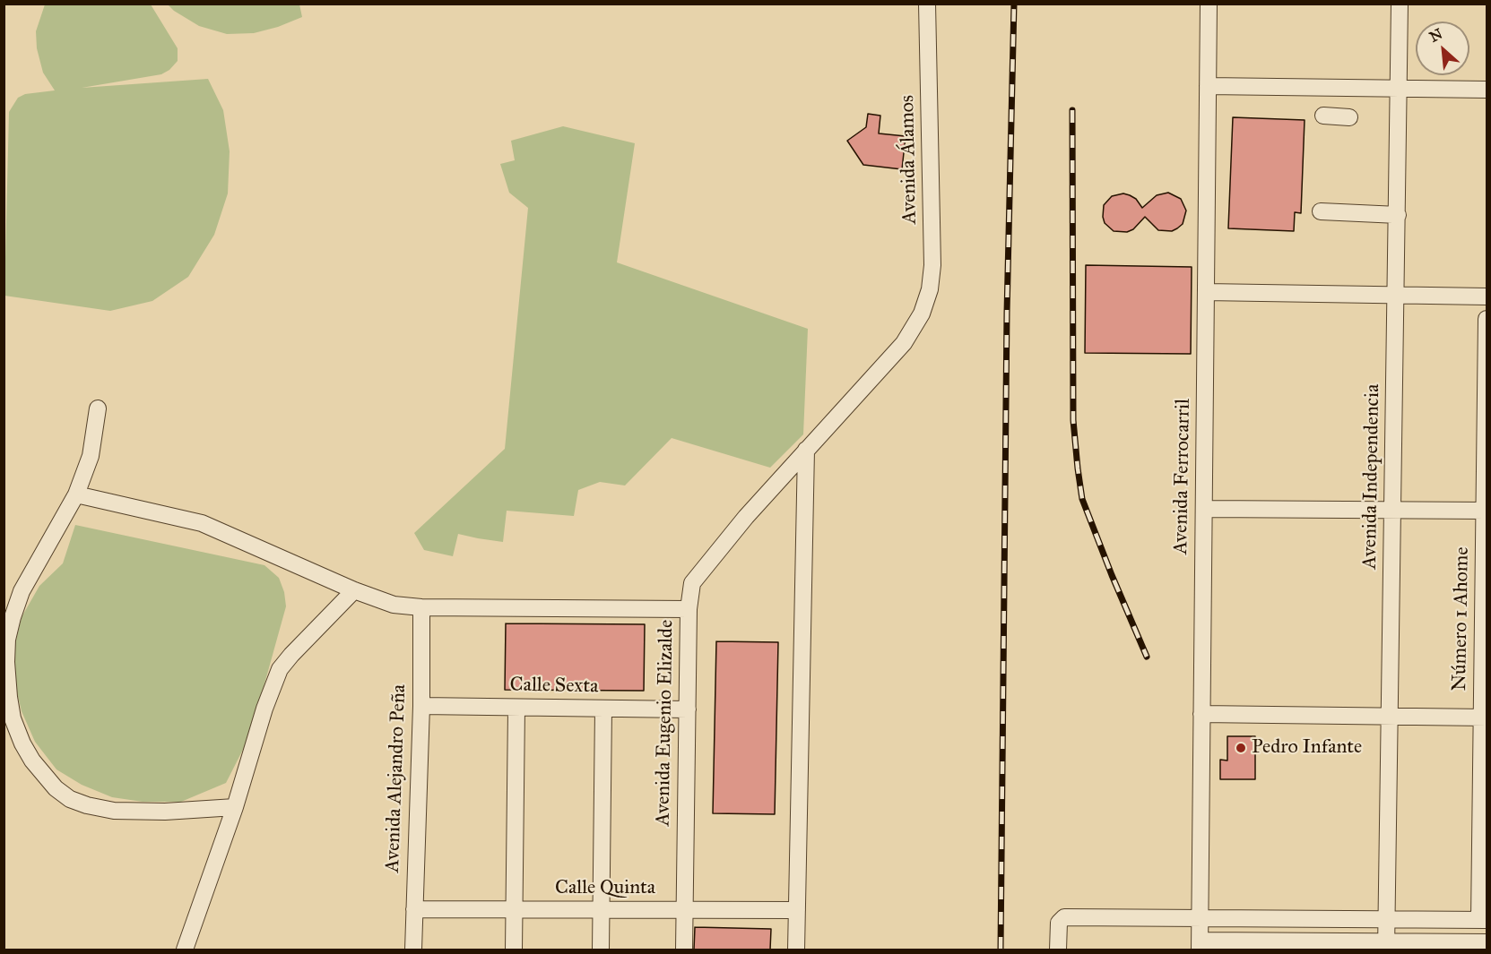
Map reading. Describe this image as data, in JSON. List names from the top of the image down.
{
  "streets": {
    "street": [
      "Avenida Álamos",
      "Avenida Ferrocarril",
      "Avenida Independencia",
      "Número 1 Ahome",
      "Calle Sexta",
      "Avenida Eugenio Elizalde",
      "Avenida Alejandro Peña",
      "Calle Quinta"
    ]
  },
  "crossings": [
    ["Avenida Álamos", "Avenida Eugenio Elizalde"],
    ["Calle Sexta", "Avenida Eugenio Elizalde"],
    ["Calle Sexta", "Avenida Alejandro Peña"],
    ["Avenida Eugenio Elizalde", "Calle Quinta"],
    ["Avenida Alejandro Peña", "Calle Quinta"]
  ],
  "places": ["Pedro Infante"],
  "north": "top left"
}
